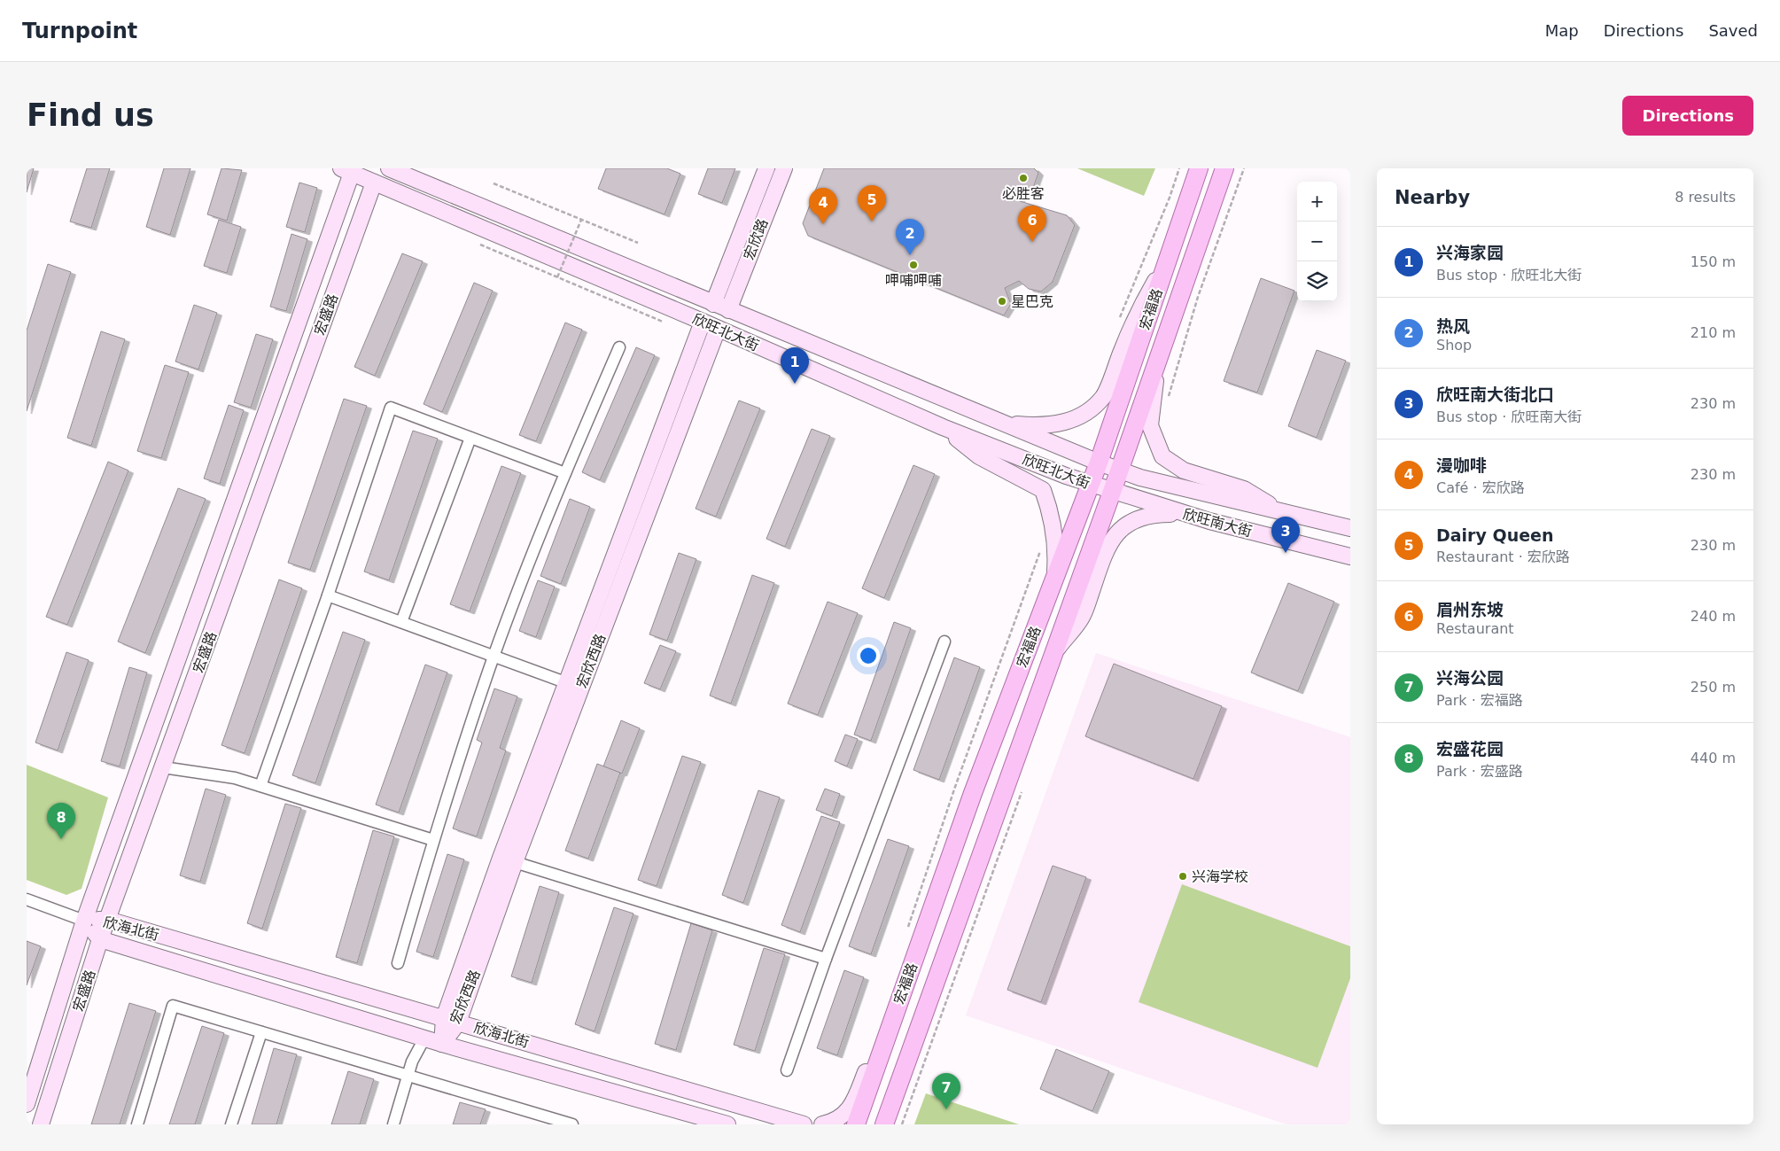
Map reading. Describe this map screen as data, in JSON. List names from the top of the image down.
{
  "streets": {
    "main road": ["宏福路"],
    "street": [
      "宏欣路",
      "宏盛路",
      "欣旺北大街",
      "欣旺南大街",
      "宏欣西路",
      "欣海北街"
    ]
  },
  "crossings": [
    ["宏欣路", "欣旺北大街"],
    ["宏福路", "欣旺北大街"],
    ["宏福路", "欣旺南大街"],
    ["宏盛路", "欣旺北大街"],
    ["宏盛路", "欣海北街"],
    ["欣旺北大街", "欣旺南大街"],
    ["欣旺北大街", "宏欣西路"],
    ["宏欣西路", "欣海北街"]
  ],
  "places": [
    "必胜客",
    "呷哺呷哺",
    "星巴克",
    "兴海学校"
  ],
  "page": {
    "header": "Turnpoint",
    "nav": ["Map", "Directions", "Saved"],
    "buttons": "Directions",
    "title": "Find us",
    "heading": ["Nearby", "8 results"],
    "map_buttons": ["+", "−"],
    "pins": [
      "5",
      "4",
      "6",
      "2",
      "1",
      "3",
      "8",
      "7"
    ],
    "list": [
      {
        "mark": "1",
        "name": "兴海家园",
        "note": "Bus stop · 欣旺北大街",
        "value": "150 m"
      },
      {
        "mark": "2",
        "name": "热风",
        "note": "Shop",
        "value": "210 m"
      },
      {
        "mark": "3",
        "name": "欣旺南大街北口",
        "note": "Bus stop · 欣旺南大街",
        "value": "230 m"
      },
      {
        "mark": "4",
        "name": "漫咖啡",
        "note": "Café · 宏欣路",
        "value": "230 m"
      },
      {
        "mark": "5",
        "name": "Dairy Queen",
        "note": "Restaurant · 宏欣路",
        "value": "230 m"
      },
      {
        "mark": "6",
        "name": "眉州东坡",
        "note": "Restaurant",
        "value": "240 m"
      },
      {
        "mark": "7",
        "name": "兴海公园",
        "note": "Park · 宏福路",
        "value": "250 m"
      },
      {
        "mark": "8",
        "name": "宏盛花园",
        "note": "Park · 宏盛路",
        "value": "440 m"
      }
    ]
  }
}
